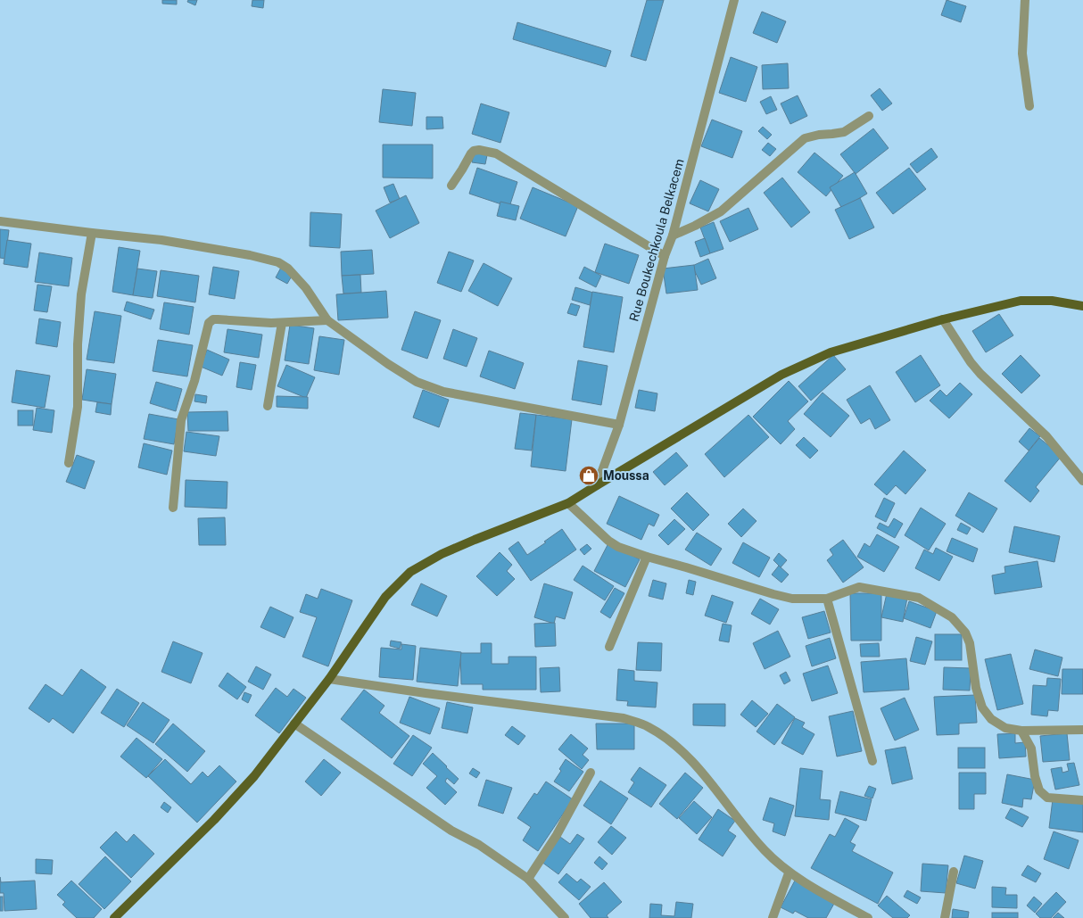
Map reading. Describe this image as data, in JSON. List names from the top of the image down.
{
  "streets": {
    "street": ["Rue Boukechkoula Belkacem"]
  },
  "places": {
    "shop": ["Moussa"]
  }
}
